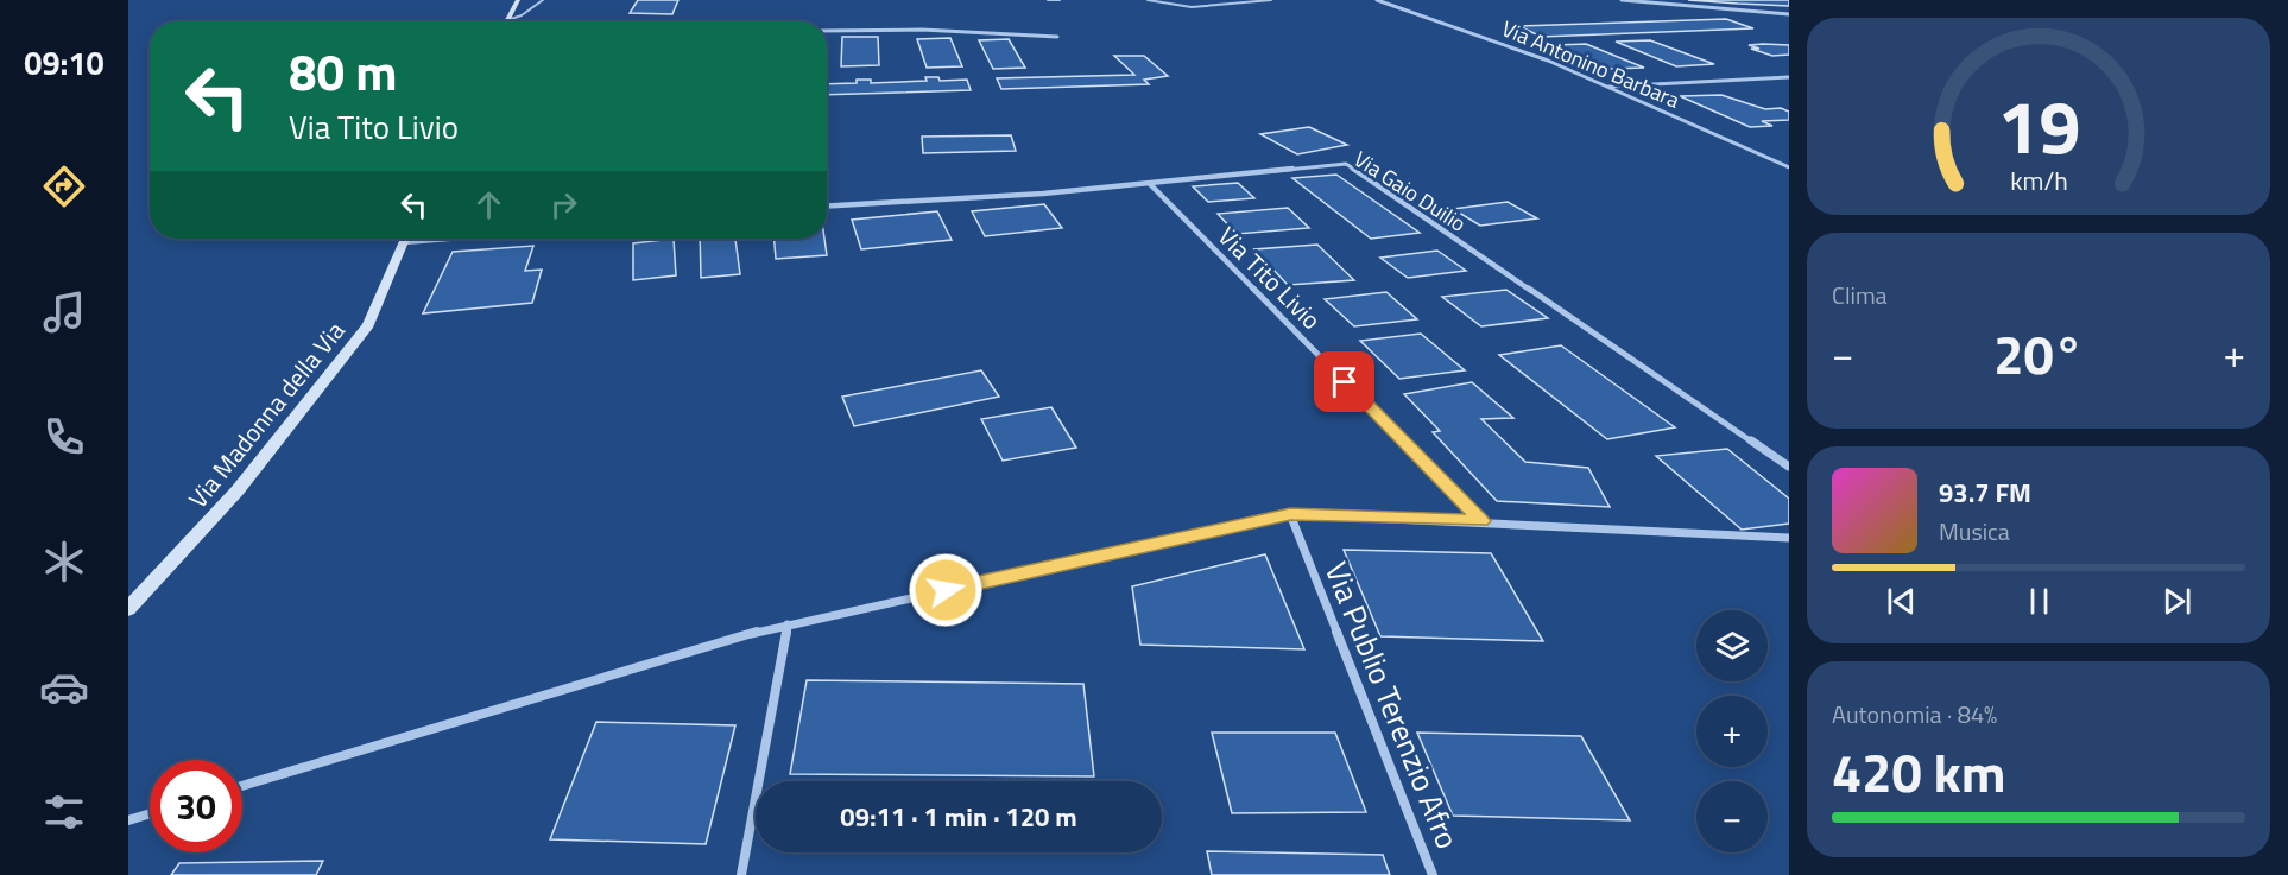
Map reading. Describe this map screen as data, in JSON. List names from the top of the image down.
{
  "streets": {
    "street": [
      "Via Antonino Barbara",
      "Via Gaio Duilio",
      "Via Tito Livio",
      "Via Madonna della Via",
      "Via Publio Terenzio Afro"
    ]
  },
  "crossings": [
    ["Via Gaio Duilio", "Via Tito Livio"]
  ],
  "page": {
    "tabs": "09:10",
    "turn": ["80 m", "Via Tito Livio"],
    "tile": [
      "Clima",
      ["Autonomia · 84%", "420 km"]
    ],
    "heat": ["−", "20°", "+"],
    "song": ["93.7 FM", "Musica"],
    "map_buttons": ["+", "−"],
    "limit": "30",
    "trip": "09:11 · 1 min · 120 m",
    "gauge": ["19", "km/h"]
  }
}
